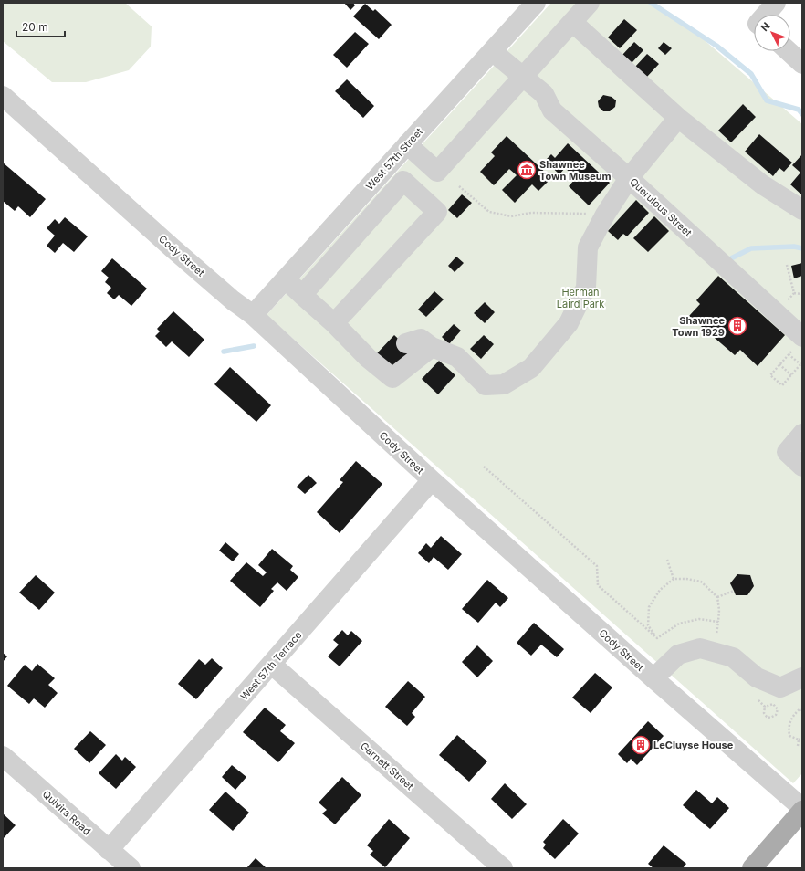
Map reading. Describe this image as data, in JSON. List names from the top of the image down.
{
  "streets": {
    "street": [
      "West 57th Street",
      "Querulous Street",
      "Cody Street",
      "West 57th Terrace",
      "Garnett Street",
      "Quivira Road"
    ]
  },
  "crossings": [
    ["West 57th Street", "Querulous Street"],
    ["West 57th Street", "Cody Street"],
    ["Cody Street", "West 57th Terrace"],
    ["West 57th Terrace", "Garnett Street"],
    ["West 57th Terrace", "Quivira Road"]
  ],
  "parks": ["Herman Laird Park"],
  "places": {
    "museum": ["Shawnee Town Museum"],
    "building": ["Shawnee Town 1929", "LeCluyse House"]
  },
  "scale_bar": "20 m",
  "north": "top left"
}
